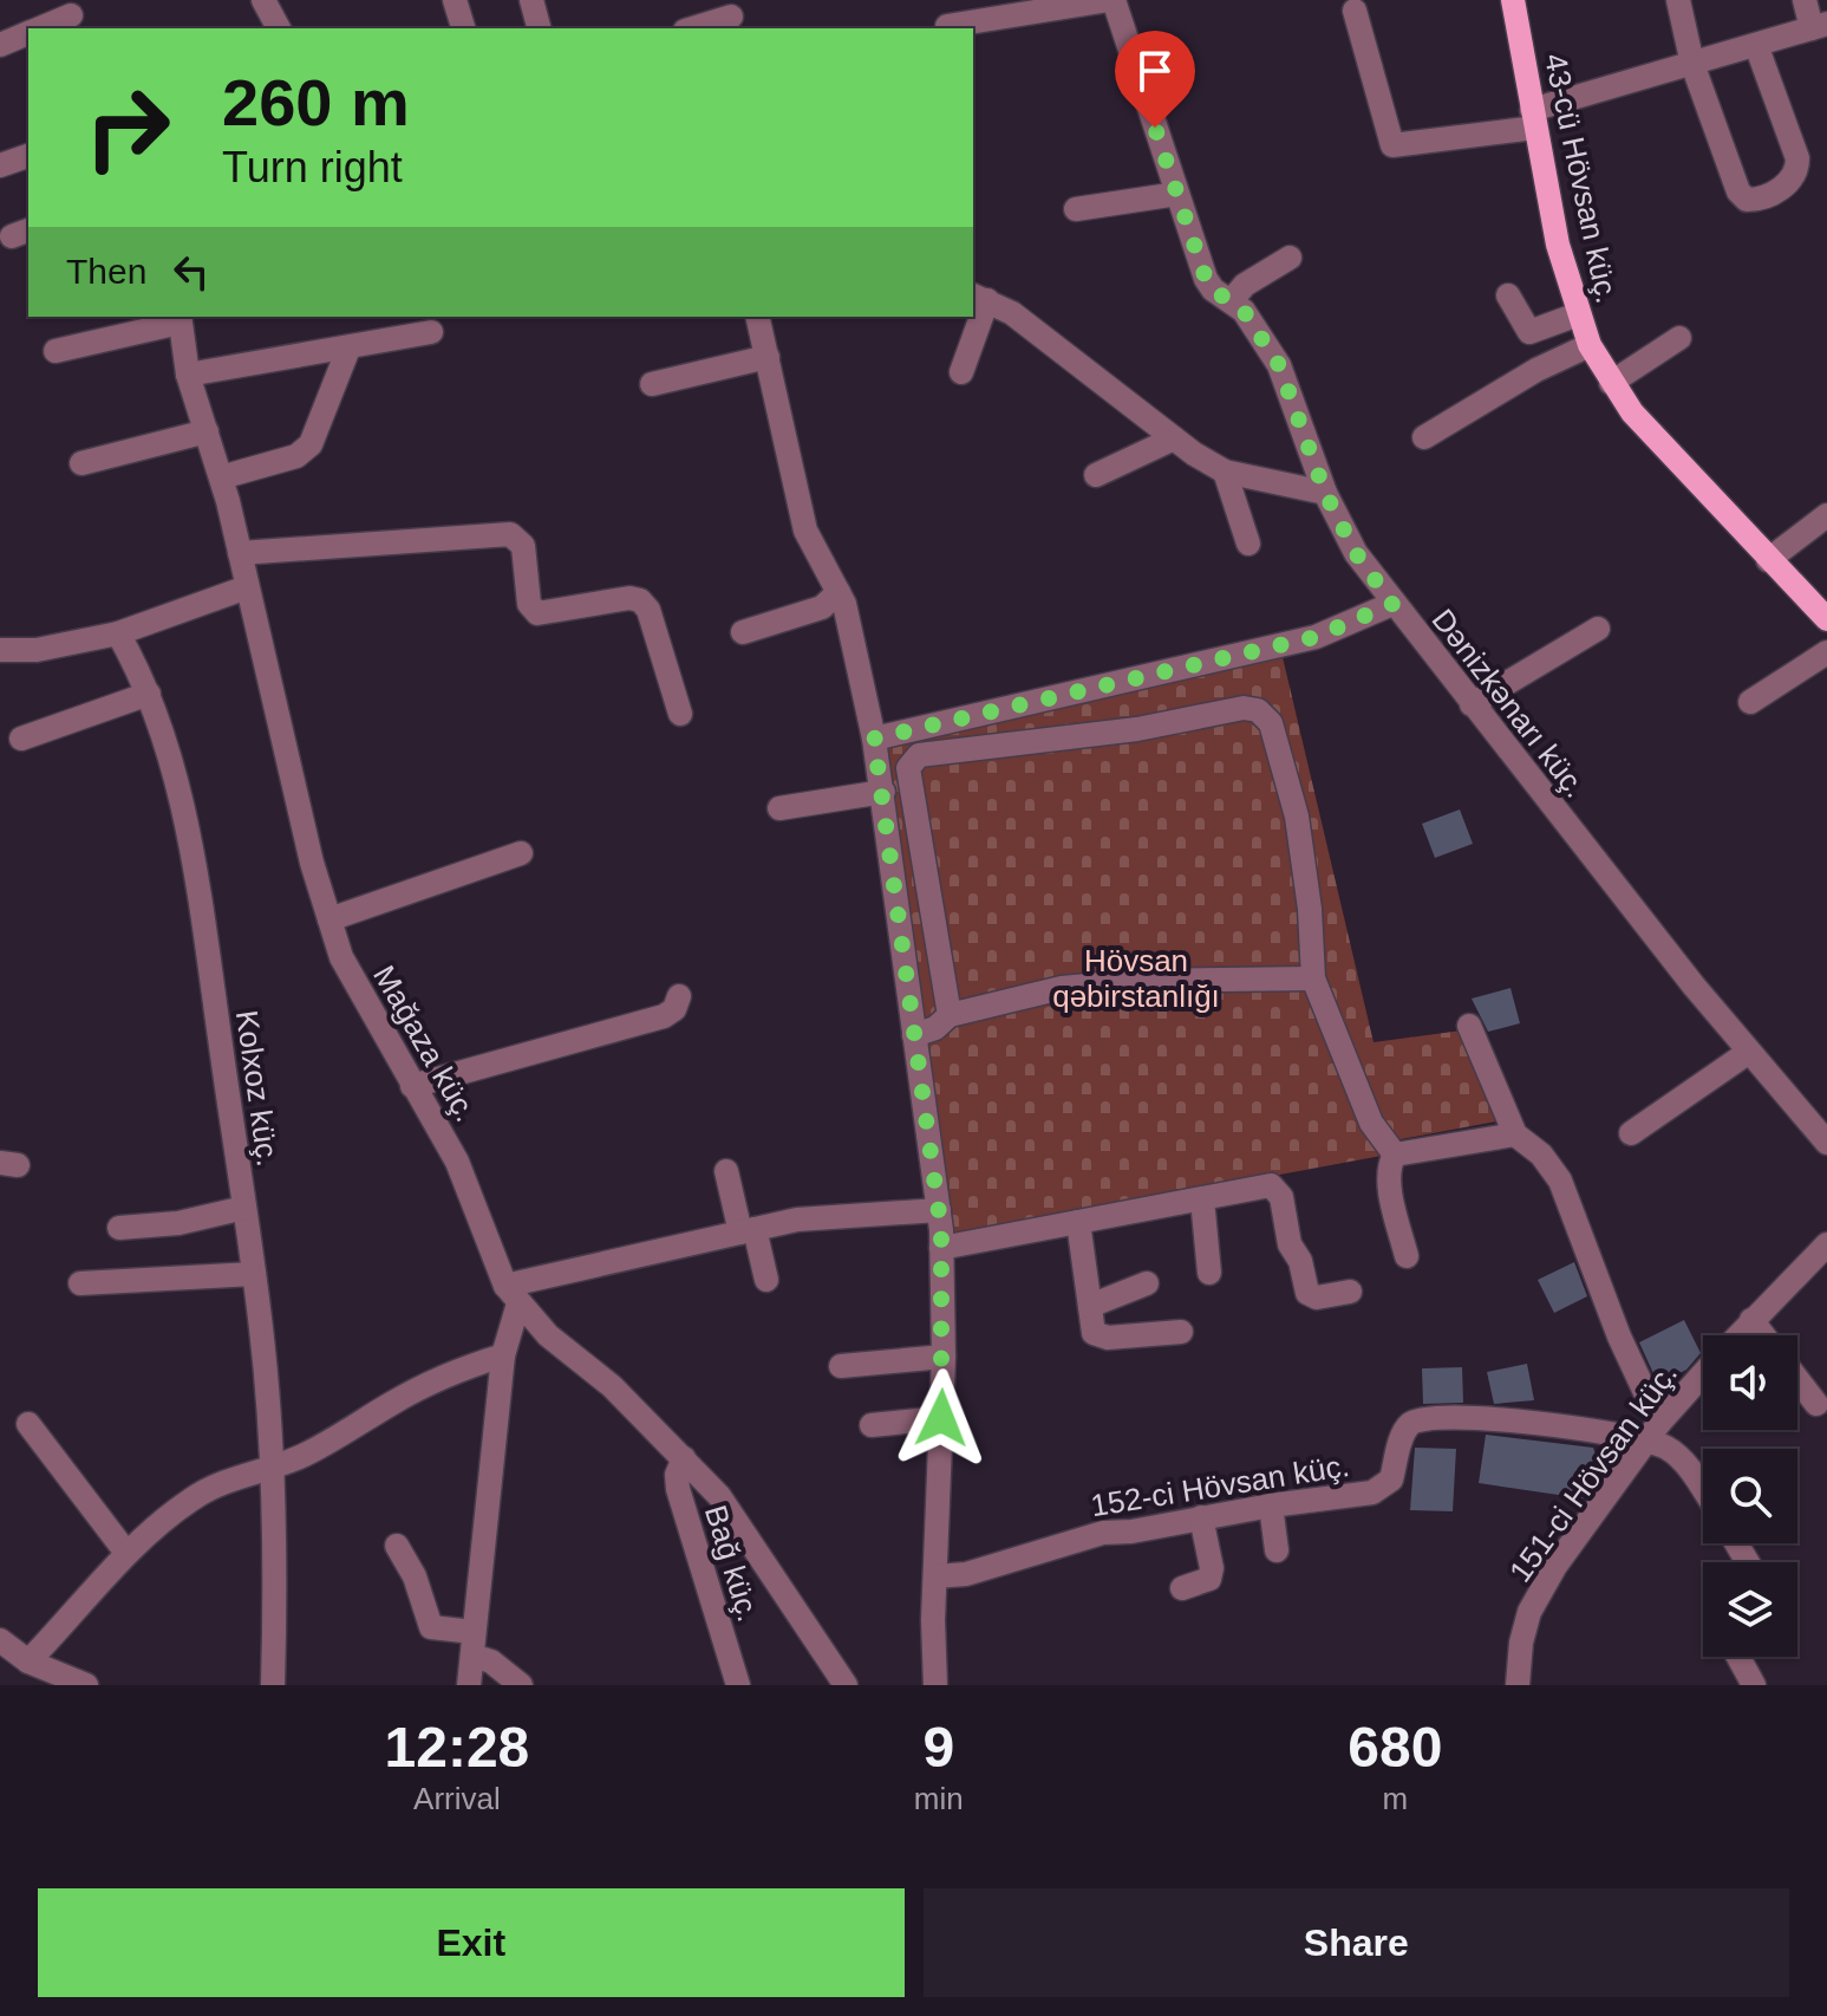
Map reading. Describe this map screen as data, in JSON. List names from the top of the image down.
{
  "streets": {
    "main road": ["43-cü Hövsan küç."],
    "street": [
      "Dənizkənarı küç.",
      "Mağaza küç.",
      "Kolxoz küç.",
      "151-ci Hövsan küç.",
      "152-ci Hövsan küç.",
      "Bağ küç."
    ]
  },
  "crossings": [
    ["Mağaza küç.", "Bağ küç."],
    ["151-ci Hövsan küç.", "152-ci Hövsan küç."]
  ],
  "parks": ["Hövsan qəbirstanlığı"],
  "page": {
    "turn": ["260 m", "Turn right"],
    "then": "Then",
    "eta": [
      "12:28",
      "Arrival",
      "9",
      "min",
      "680",
      "m"
    ],
    "buttons": ["Exit", "Share"]
  }
}
